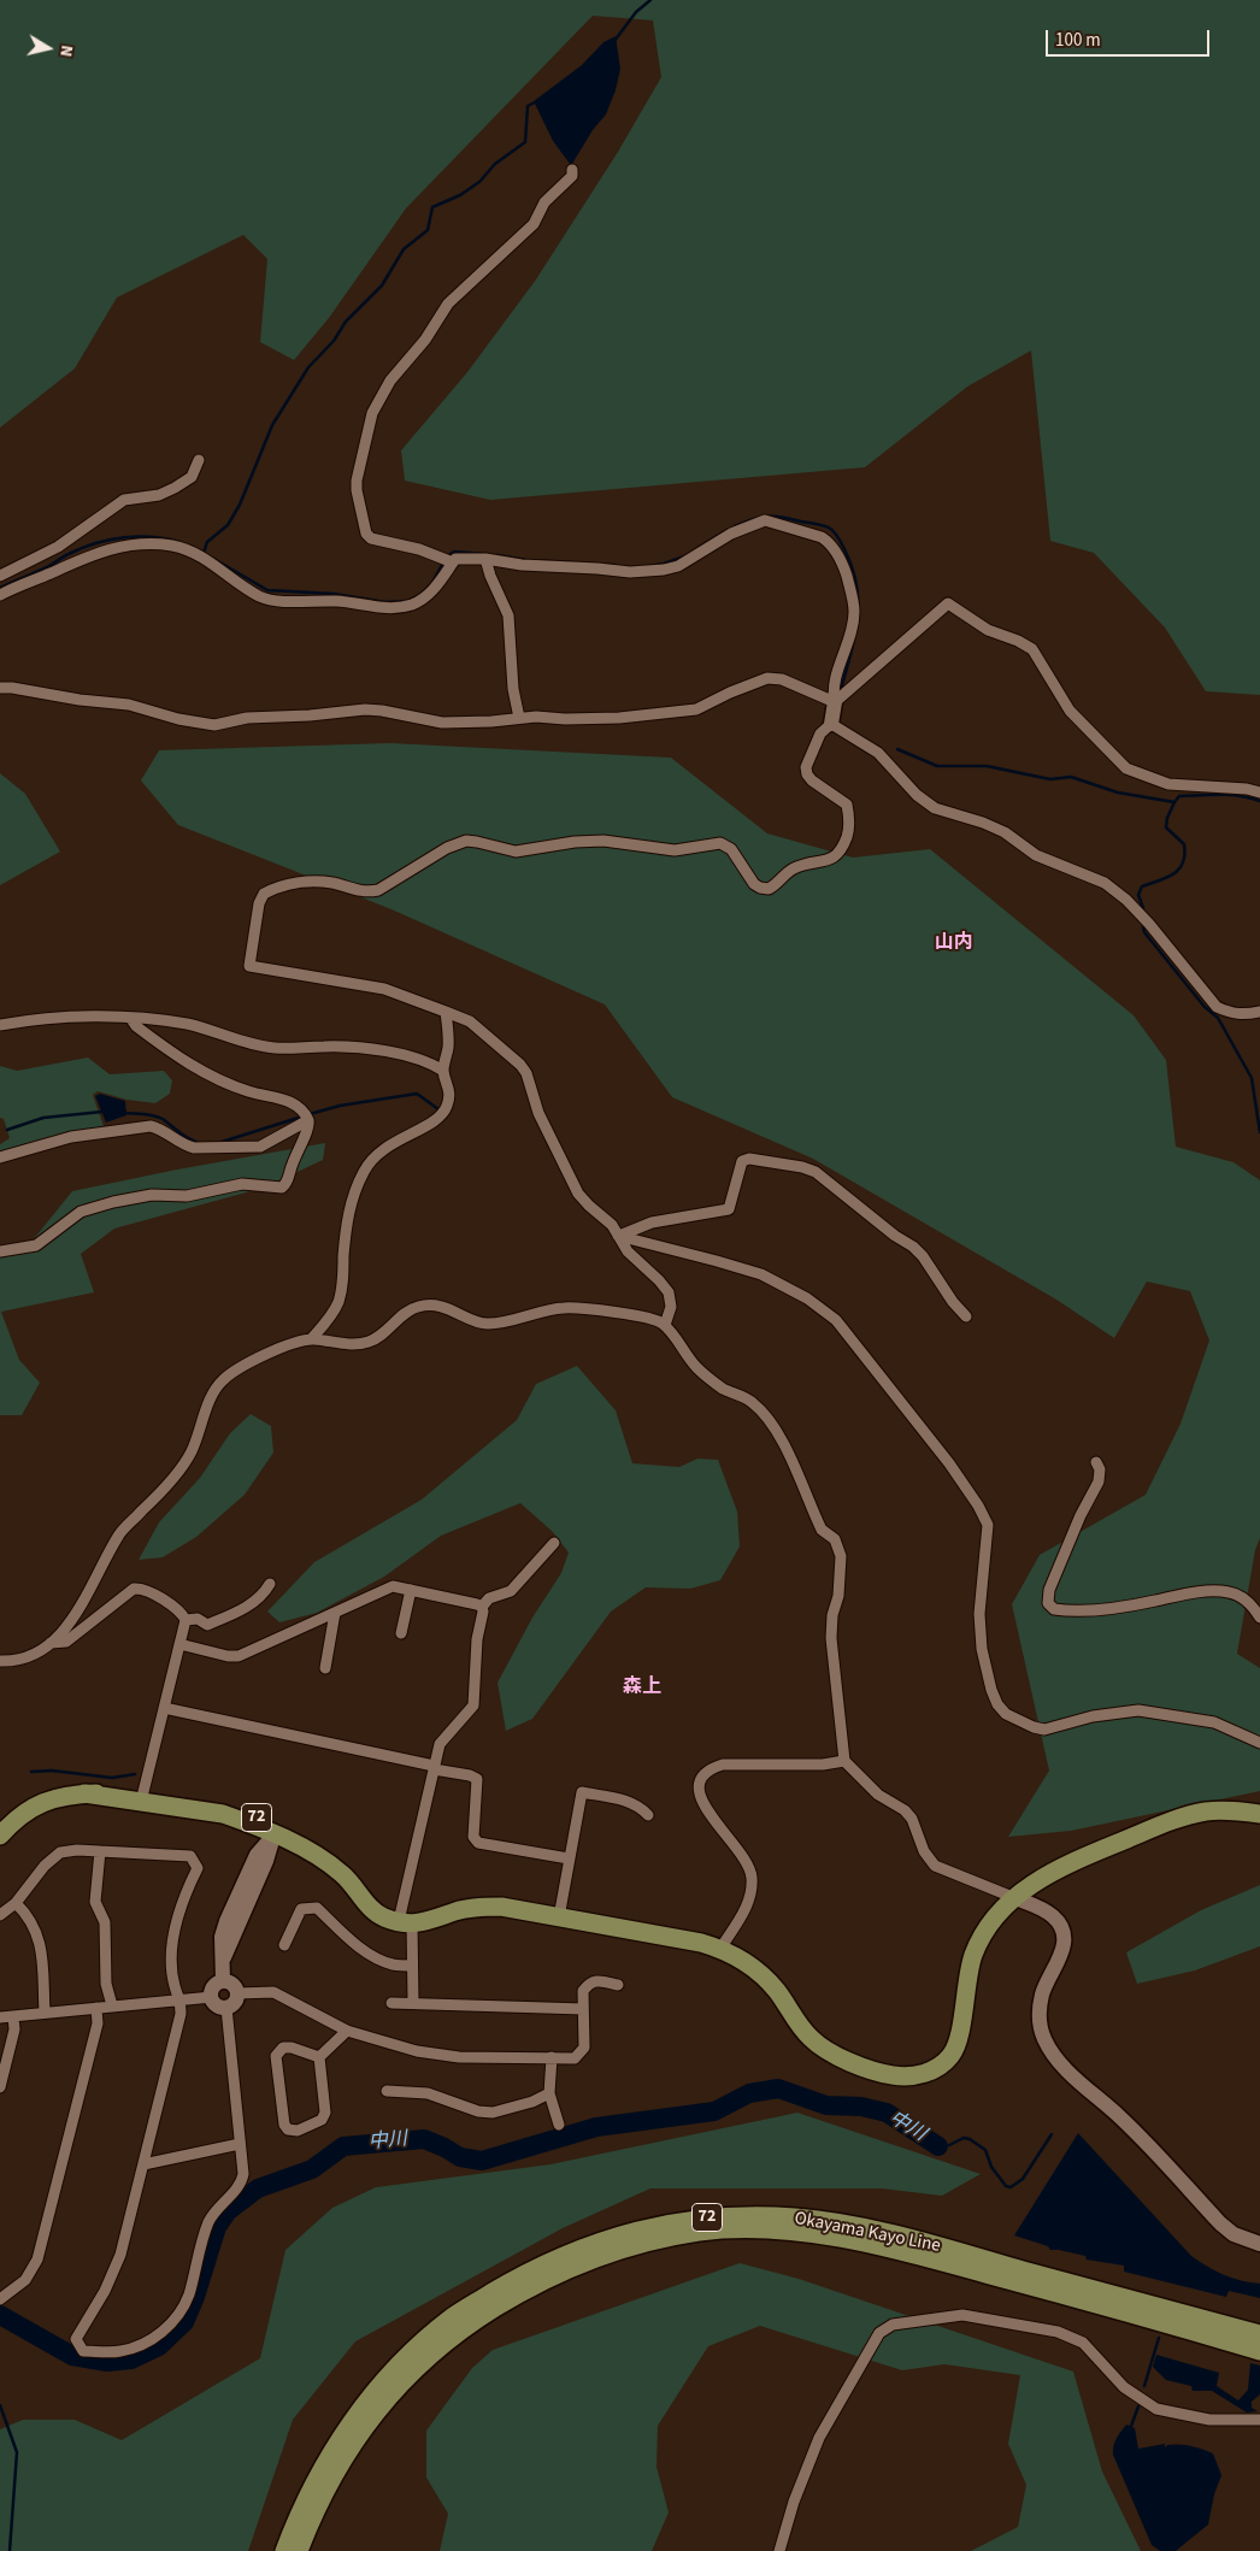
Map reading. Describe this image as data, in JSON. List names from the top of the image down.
{
  "streets": {
    "main road": ["72", "Okayama Kayo Line"]
  },
  "districts": ["山内", "森上"],
  "water": ["中川"],
  "scale_bar": "100 m",
  "north": "right"
}
